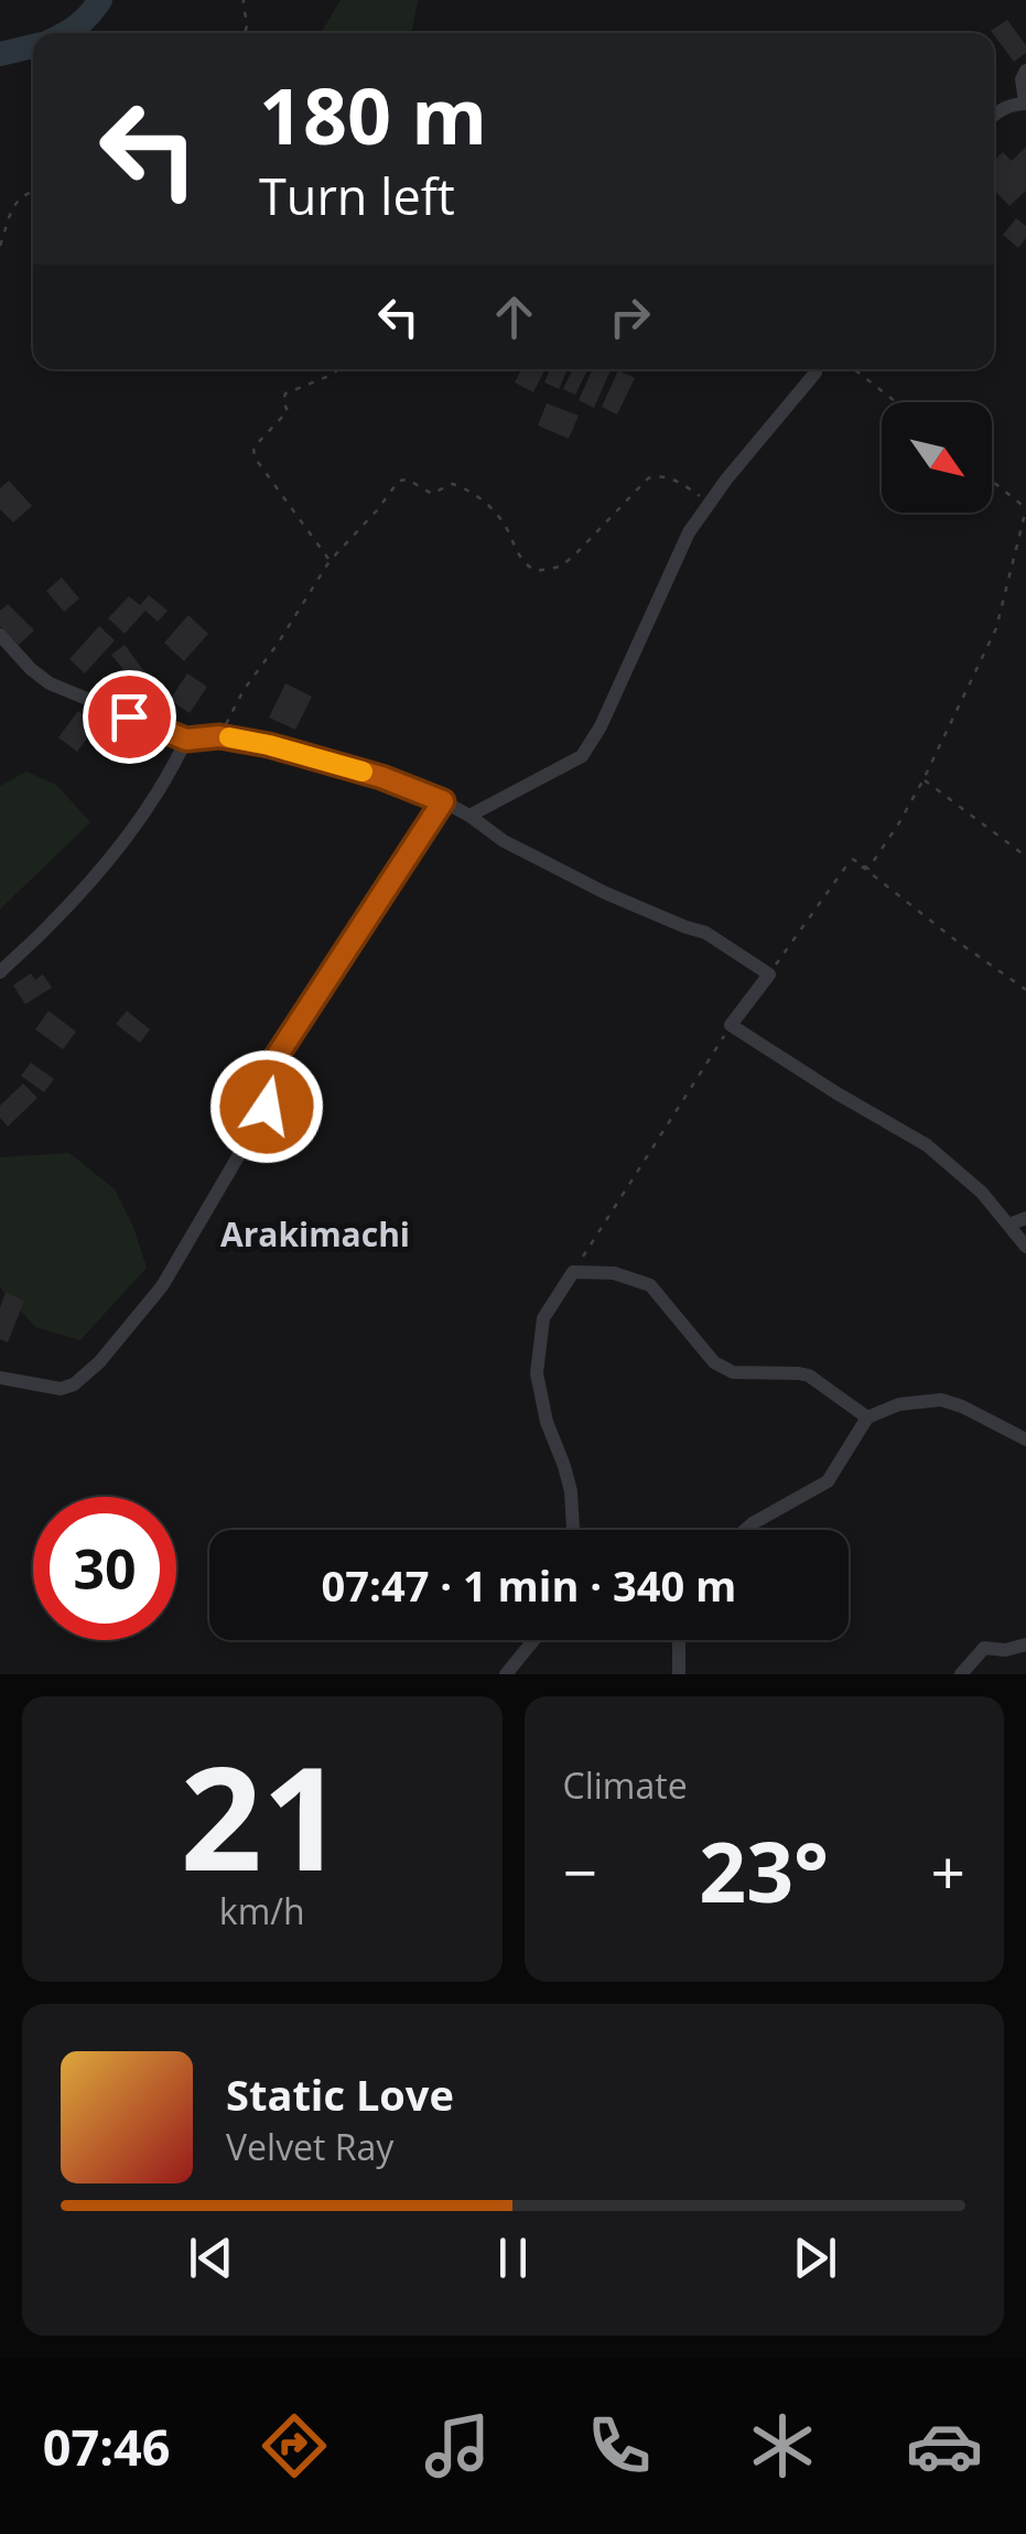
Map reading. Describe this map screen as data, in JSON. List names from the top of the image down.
{
  "districts": ["Arakimachi"],
  "north": "bottom right",
  "page": {
    "turn": ["180 m", "Turn left"],
    "limit": "30",
    "trip": "07:47 · 1 min · 340 m",
    "tile": [
      ["21", "km/h"],
      "Climate"
    ],
    "heat": ["−", "23°", "+"],
    "song": ["Static Love", "Velvet Ray"],
    "tabs": "07:46"
  }
}
